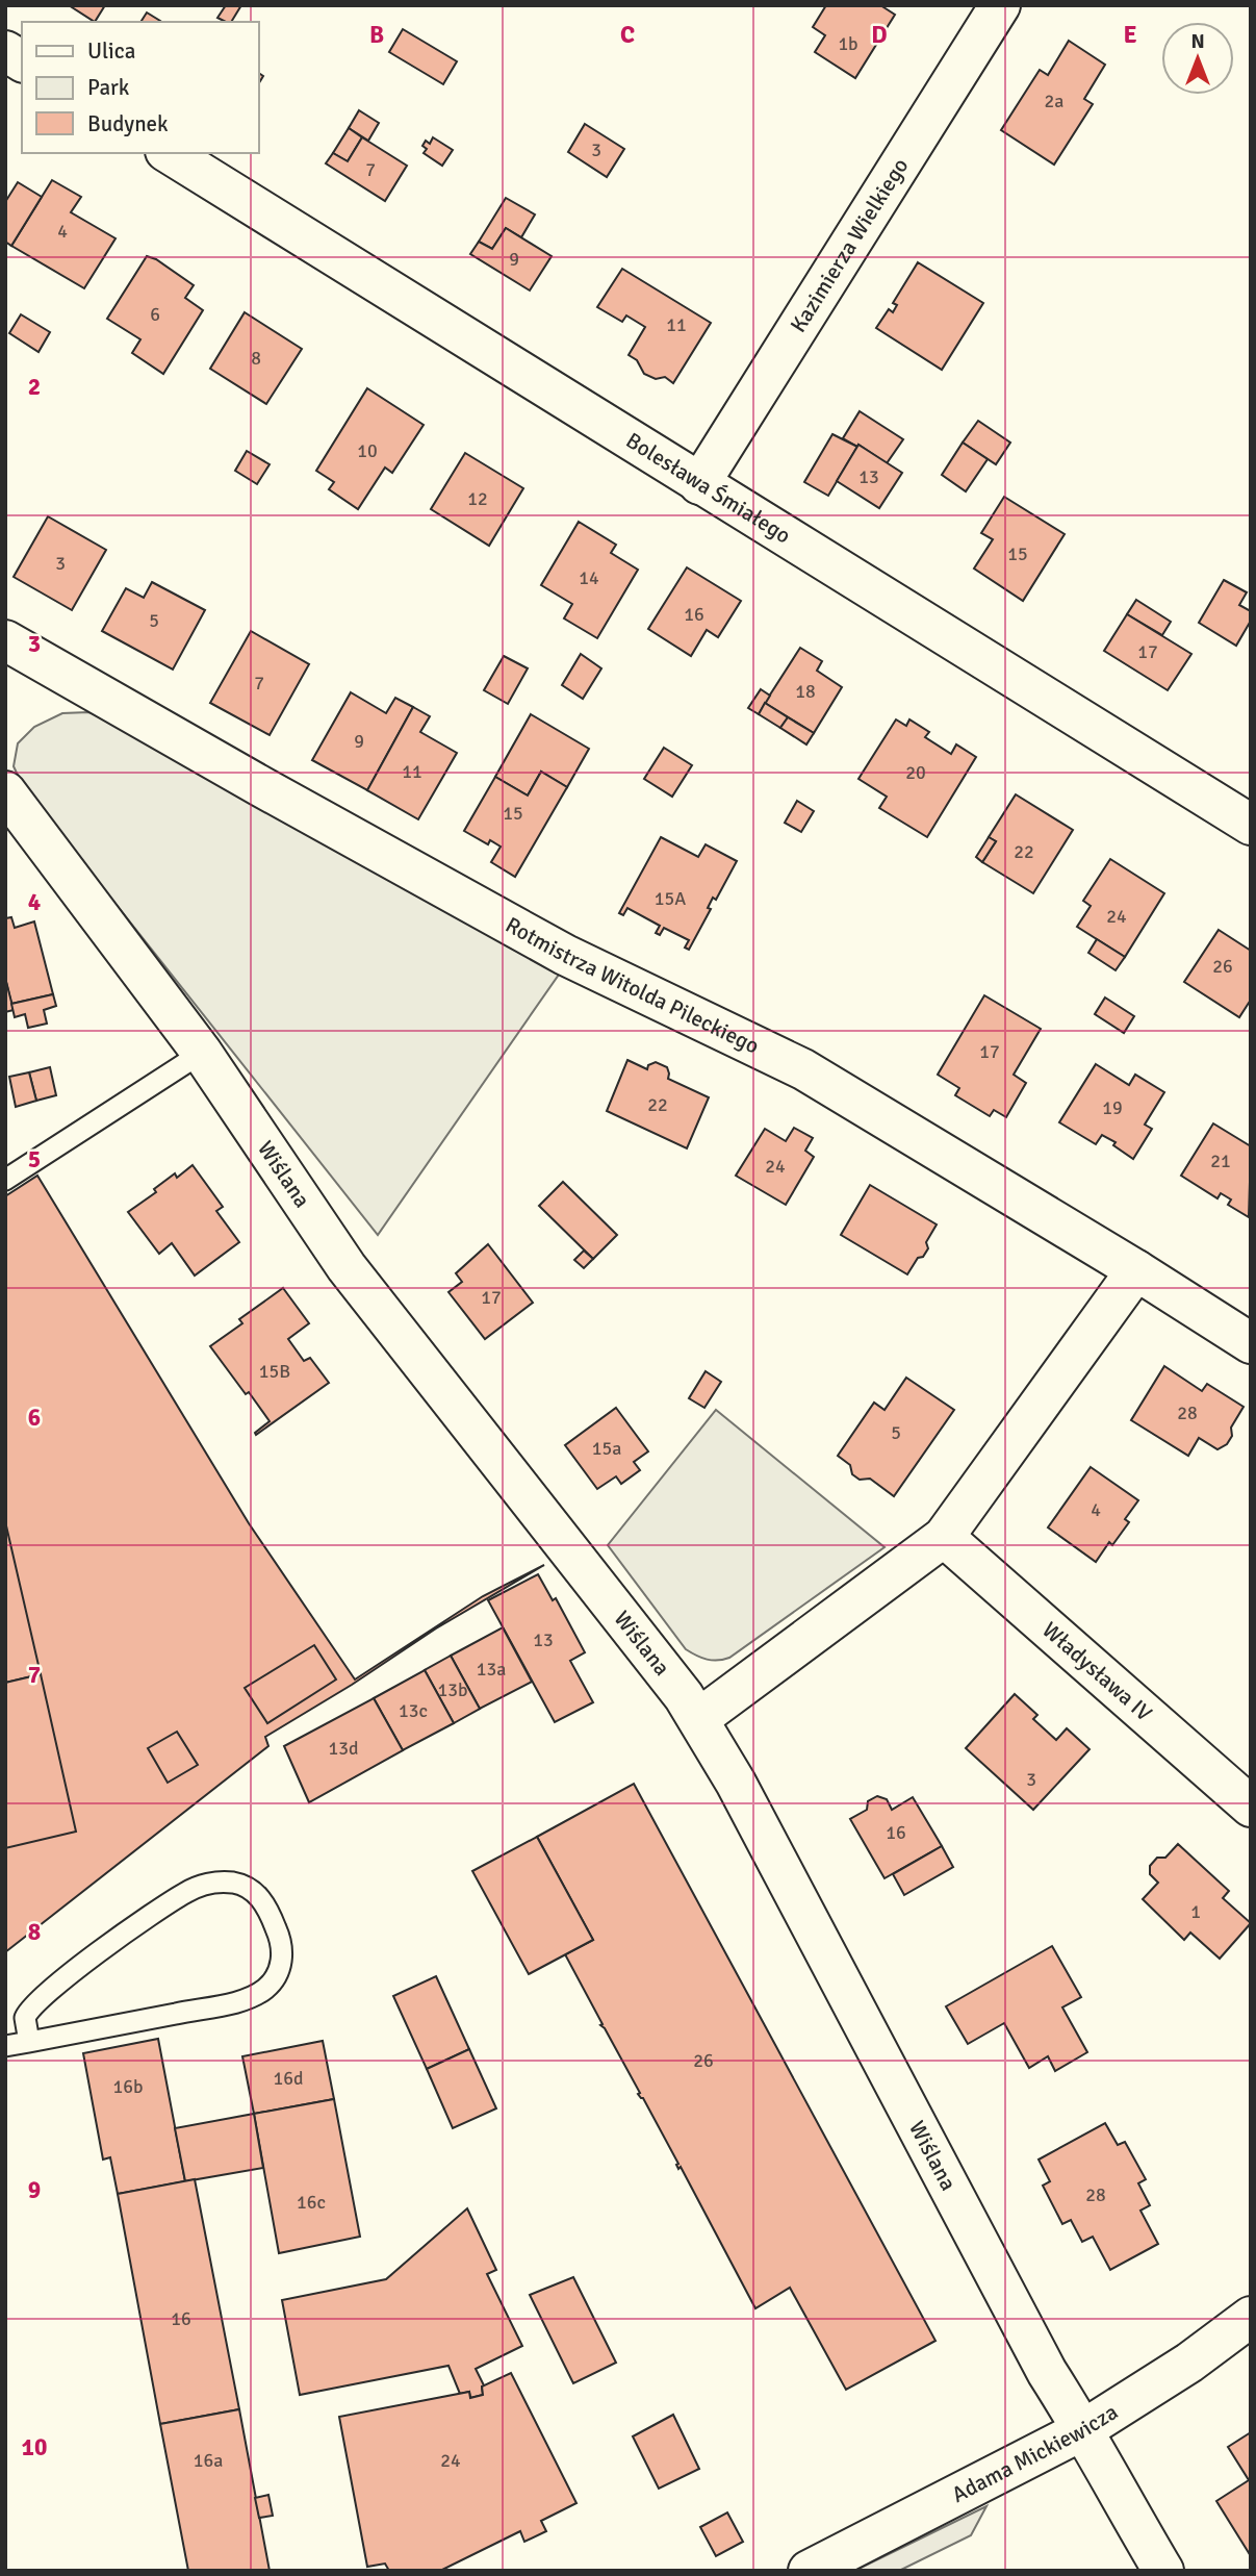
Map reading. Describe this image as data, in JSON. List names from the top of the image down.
{
  "streets": {
    "street": [
      "Kazimierza Wielkiego",
      "Bolesława Śmiałego",
      "Rotmistrza Witolda Pileckiego",
      "Wiślana",
      "Władysława IV",
      "Adama Mickiewicza"
    ]
  },
  "crossings": [
    ["Kazimierza Wielkiego", "Bolesława Śmiałego"],
    ["Wiślana", "Adama Mickiewicza"]
  ],
  "house_numbers": [
    "1b",
    "2a",
    "3",
    "7",
    "4",
    "9",
    "6",
    "11",
    "8",
    "10",
    "13",
    "12",
    "15",
    "3",
    "14",
    "16",
    "5",
    "17",
    "7",
    "18",
    "9",
    "11",
    "20",
    "15",
    "22",
    "15A",
    "24",
    "26",
    "17",
    "22",
    "19",
    "21",
    "24",
    "17",
    "15B",
    "28",
    "5",
    "15a",
    "4",
    "13",
    "13a",
    "13b",
    "13c",
    "13d",
    "3",
    "16",
    "1",
    "26",
    "16d",
    "16b",
    "28",
    "16c",
    "16",
    "16a",
    "24"
  ],
  "legend": ["Ulica", "Park", "Budynek"],
  "north": "top",
  "grid": {
    "columns": [
      "B",
      "C",
      "D",
      "E"
    ],
    "rows": [
      "2",
      "3",
      "4",
      "5",
      "6",
      "7",
      "8",
      "9",
      "10"
    ]
  }
}
